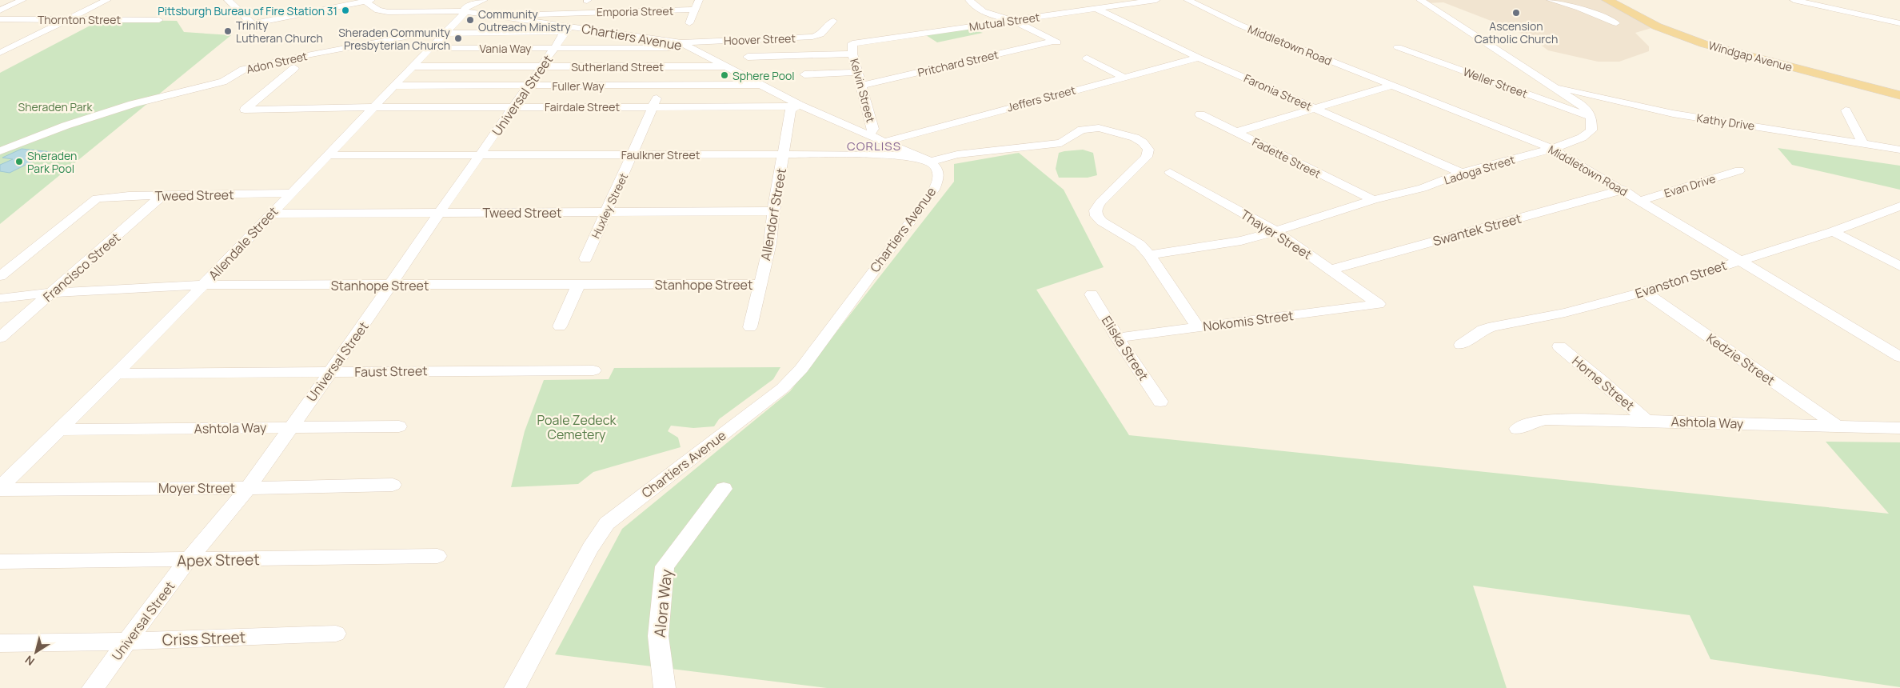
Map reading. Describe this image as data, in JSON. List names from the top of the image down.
{
  "streets": {
    "main road": ["Windgap Avenue"],
    "street": [
      "Emporia Street",
      "Thornton Street",
      "Mutual Street",
      "Chartiers Avenue",
      "Hoover Street",
      "Middletown Road",
      "Vania Way",
      "Adon Street",
      "Pritchard Street",
      "Sutherland Street",
      "Weller Street",
      "Fuller Way",
      "Kelvin Street",
      "Faronia Street",
      "Universal Street",
      "Jeffers Street",
      "Fairdale Street",
      "Kathy Drive",
      "Faulkner Street",
      "Fadette Street",
      "Ladoga Street",
      "Evan Drive",
      "Tweed Street",
      "Huxley Street",
      "Allendorf Street",
      "Swantek Street",
      "Thayer Street",
      "Allendale Street",
      "Francisco Street",
      "Evanston Street",
      "Stanhope Street",
      "Nokomis Street",
      "Eliska Street",
      "Kedzie Street",
      "Faust Street",
      "Horne Street",
      "Ashtola Way",
      "Moyer Street",
      "Apex Street",
      "Alora Way",
      "Criss Street"
    ]
  },
  "crossings": [
    ["Emporia Street", "Chartiers Avenue"],
    ["Mutual Street", "Pritchard Street"],
    ["Mutual Street", "Kelvin Street"],
    ["Mutual Street", "Faronia Street"],
    ["Chartiers Avenue", "Hoover Street"],
    ["Chartiers Avenue", "Vania Way"],
    ["Chartiers Avenue", "Adon Street"],
    ["Chartiers Avenue", "Sutherland Street"],
    ["Chartiers Avenue", "Fuller Way"],
    ["Chartiers Avenue", "Kelvin Street"],
    ["Chartiers Avenue", "Universal Street"],
    ["Chartiers Avenue", "Jeffers Street"],
    ["Chartiers Avenue", "Fairdale Street"],
    ["Chartiers Avenue", "Faulkner Street"],
    ["Chartiers Avenue", "Huxley Street"],
    ["Chartiers Avenue", "Allendorf Street"],
    ["Chartiers Avenue", "Allendale Street"],
    ["Hoover Street", "Vania Way"],
    ["Hoover Street", "Huxley Street"],
    ["Middletown Road", "Ladoga Street"],
    ["Middletown Road", "Evan Drive"],
    ["Middletown Road", "Swantek Street"],
    ["Middletown Road", "Evanston Street"],
    ["Vania Way", "Universal Street"],
    ["Vania Way", "Huxley Street"],
    ["Vania Way", "Allendale Street"],
    ["Adon Street", "Universal Street"],
    ["Adon Street", "Allendale Street"],
    ["Pritchard Street", "Kelvin Street"],
    ["Sutherland Street", "Universal Street"],
    ["Sutherland Street", "Huxley Street"],
    ["Sutherland Street", "Allendale Street"],
    ["Weller Street", "Ladoga Street"],
    ["Fuller Way", "Universal Street"],
    ["Fuller Way", "Huxley Street"],
    ["Fuller Way", "Allendale Street"],
    ["Faronia Street", "Jeffers Street"],
    ["Faronia Street", "Ladoga Street"],
    ["Universal Street", "Fairdale Street"],
    ["Universal Street", "Faulkner Street"],
    ["Universal Street", "Tweed Street"],
    ["Universal Street", "Stanhope Street"],
    ["Universal Street", "Faust Street"],
    ["Universal Street", "Ashtola Way"],
    ["Universal Street", "Moyer Street"],
    ["Universal Street", "Apex Street"],
    ["Universal Street", "Criss Street"],
    ["Fairdale Street", "Huxley Street"],
    ["Fairdale Street", "Allendorf Street"],
    ["Fairdale Street", "Allendale Street"],
    ["Faulkner Street", "Ladoga Street"],
    ["Faulkner Street", "Huxley Street"],
    ["Faulkner Street", "Allendorf Street"],
    ["Faulkner Street", "Allendale Street"],
    ["Fadette Street", "Ladoga Street"],
    ["Ladoga Street", "Thayer Street"],
    ["Tweed Street", "Huxley Street"],
    ["Tweed Street", "Allendorf Street"],
    ["Tweed Street", "Allendale Street"],
    ["Tweed Street", "Francisco Street"],
    ["Allendorf Street", "Stanhope Street"],
    ["Swantek Street", "Thayer Street"],
    ["Thayer Street", "Nokomis Street"],
    ["Allendale Street", "Stanhope Street"],
    ["Allendale Street", "Faust Street"],
    ["Allendale Street", "Ashtola Way"],
    ["Allendale Street", "Moyer Street"],
    ["Francisco Street", "Stanhope Street"],
    ["Evanston Street", "Kedzie Street"],
    ["Nokomis Street", "Eliska Street"],
    ["Kedzie Street", "Ashtola Way"],
    ["Horne Street", "Ashtola Way"]
  ],
  "districts": ["CORLISS"],
  "parks": ["Sheraden Park", "Poale Zedeck Cemetery"],
  "places": [
    "Pittsburgh Bureau of Fire Station 31",
    "Ascension Catholic Church",
    "Community Outreach Ministry",
    "Trinity Lutheran Church",
    "Sheraden Community Presbyterian Church",
    "Sphere Pool",
    "Sheraden Park Pool"
  ],
  "north": "bottom left"
}
